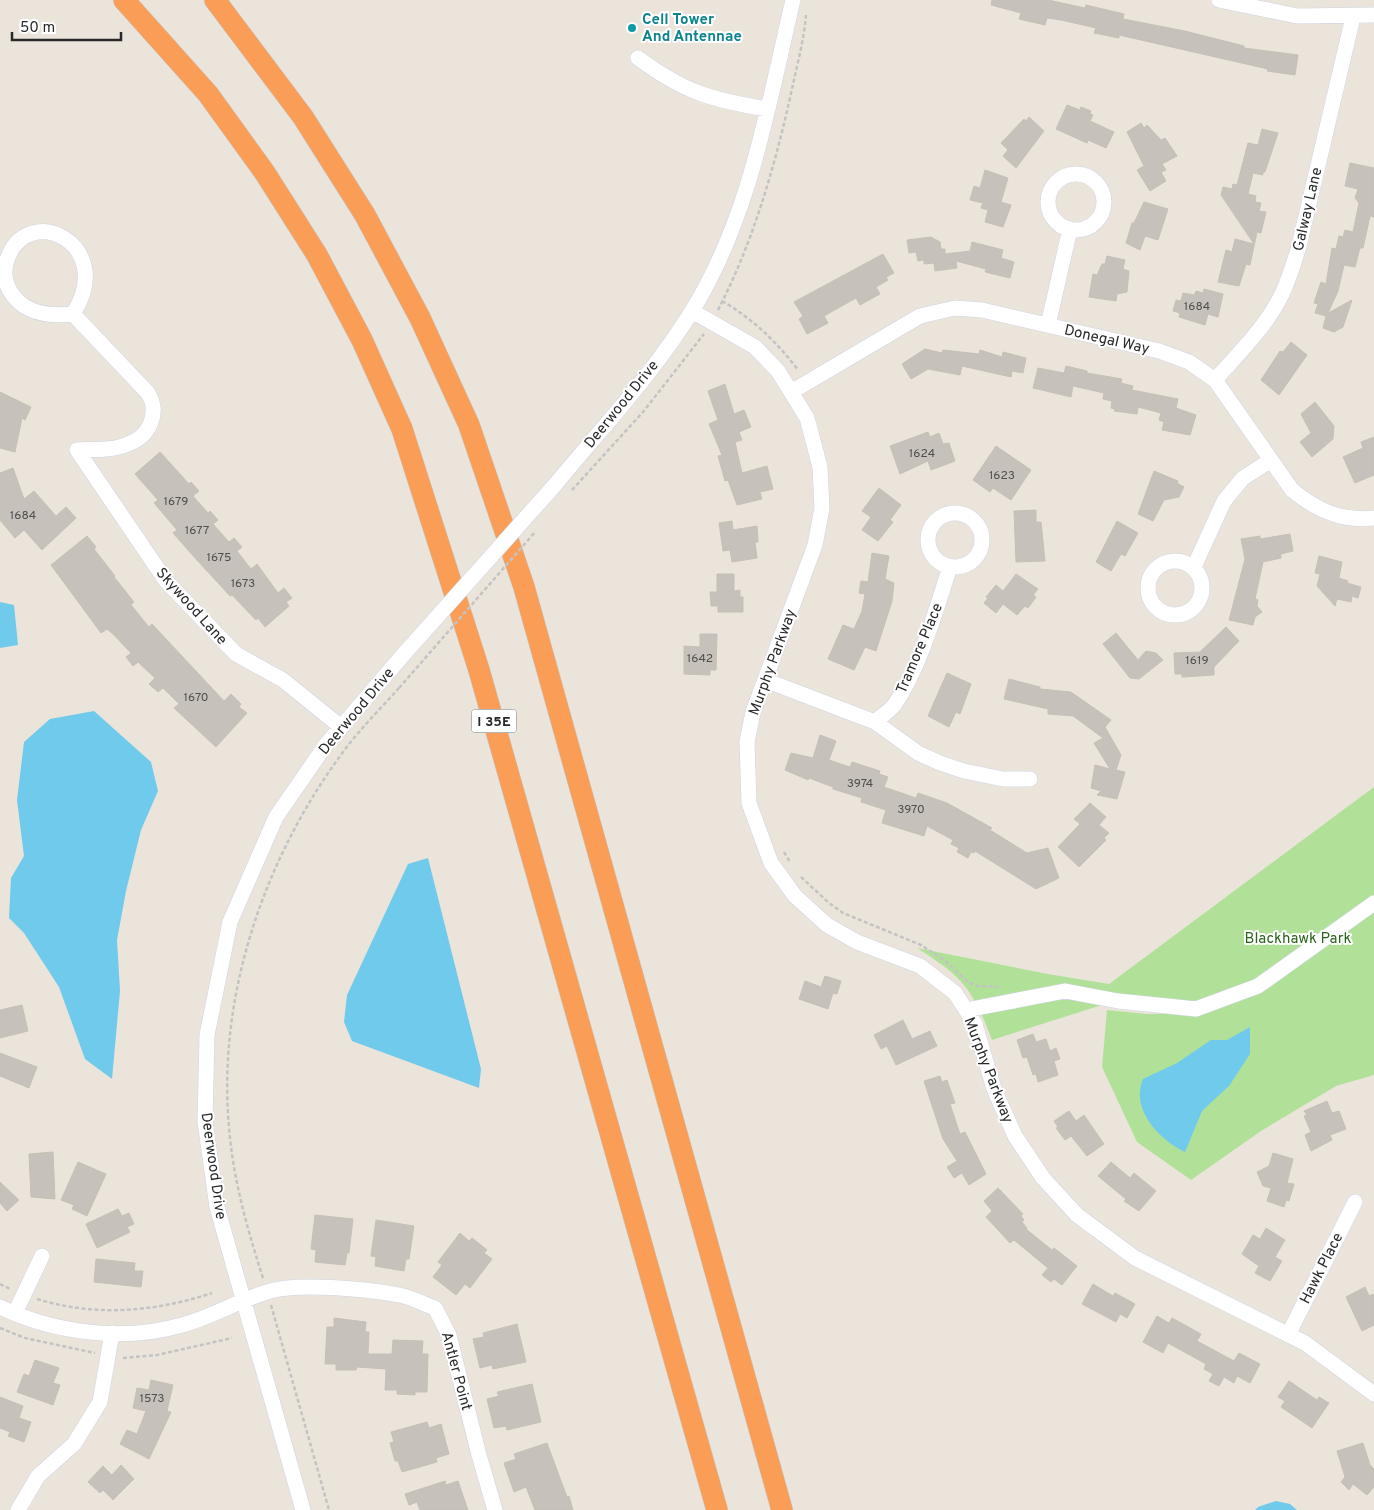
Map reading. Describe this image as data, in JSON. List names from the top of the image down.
{
  "streets": {
    "highway": ["I 35E"],
    "street": [
      "Galway Lane",
      "Donegal Way",
      "Deerwood Drive",
      "Skywood Lane",
      "Tramore Place",
      "Murphy Parkway",
      "Hawk Place",
      "Antler Point"
    ]
  },
  "crossings": [
    ["Galway Lane", "Donegal Way"],
    ["Donegal Way", "Murphy Parkway"],
    ["Deerwood Drive", "Skywood Lane"],
    ["Deerwood Drive", "Murphy Parkway"],
    ["Deerwood Drive", "Antler Point"],
    ["Murphy Parkway", "Hawk Place"]
  ],
  "parks": ["Blackhawk Park"],
  "places": ["Cell Tower And Antennae"],
  "house_numbers": [
    "1684",
    "1624",
    "1623",
    "1679",
    "1684",
    "1677",
    "1675",
    "1673",
    "1642",
    "1619",
    "1670",
    "3974",
    "3970",
    "1573"
  ],
  "scale_bar": "50 m"
}
